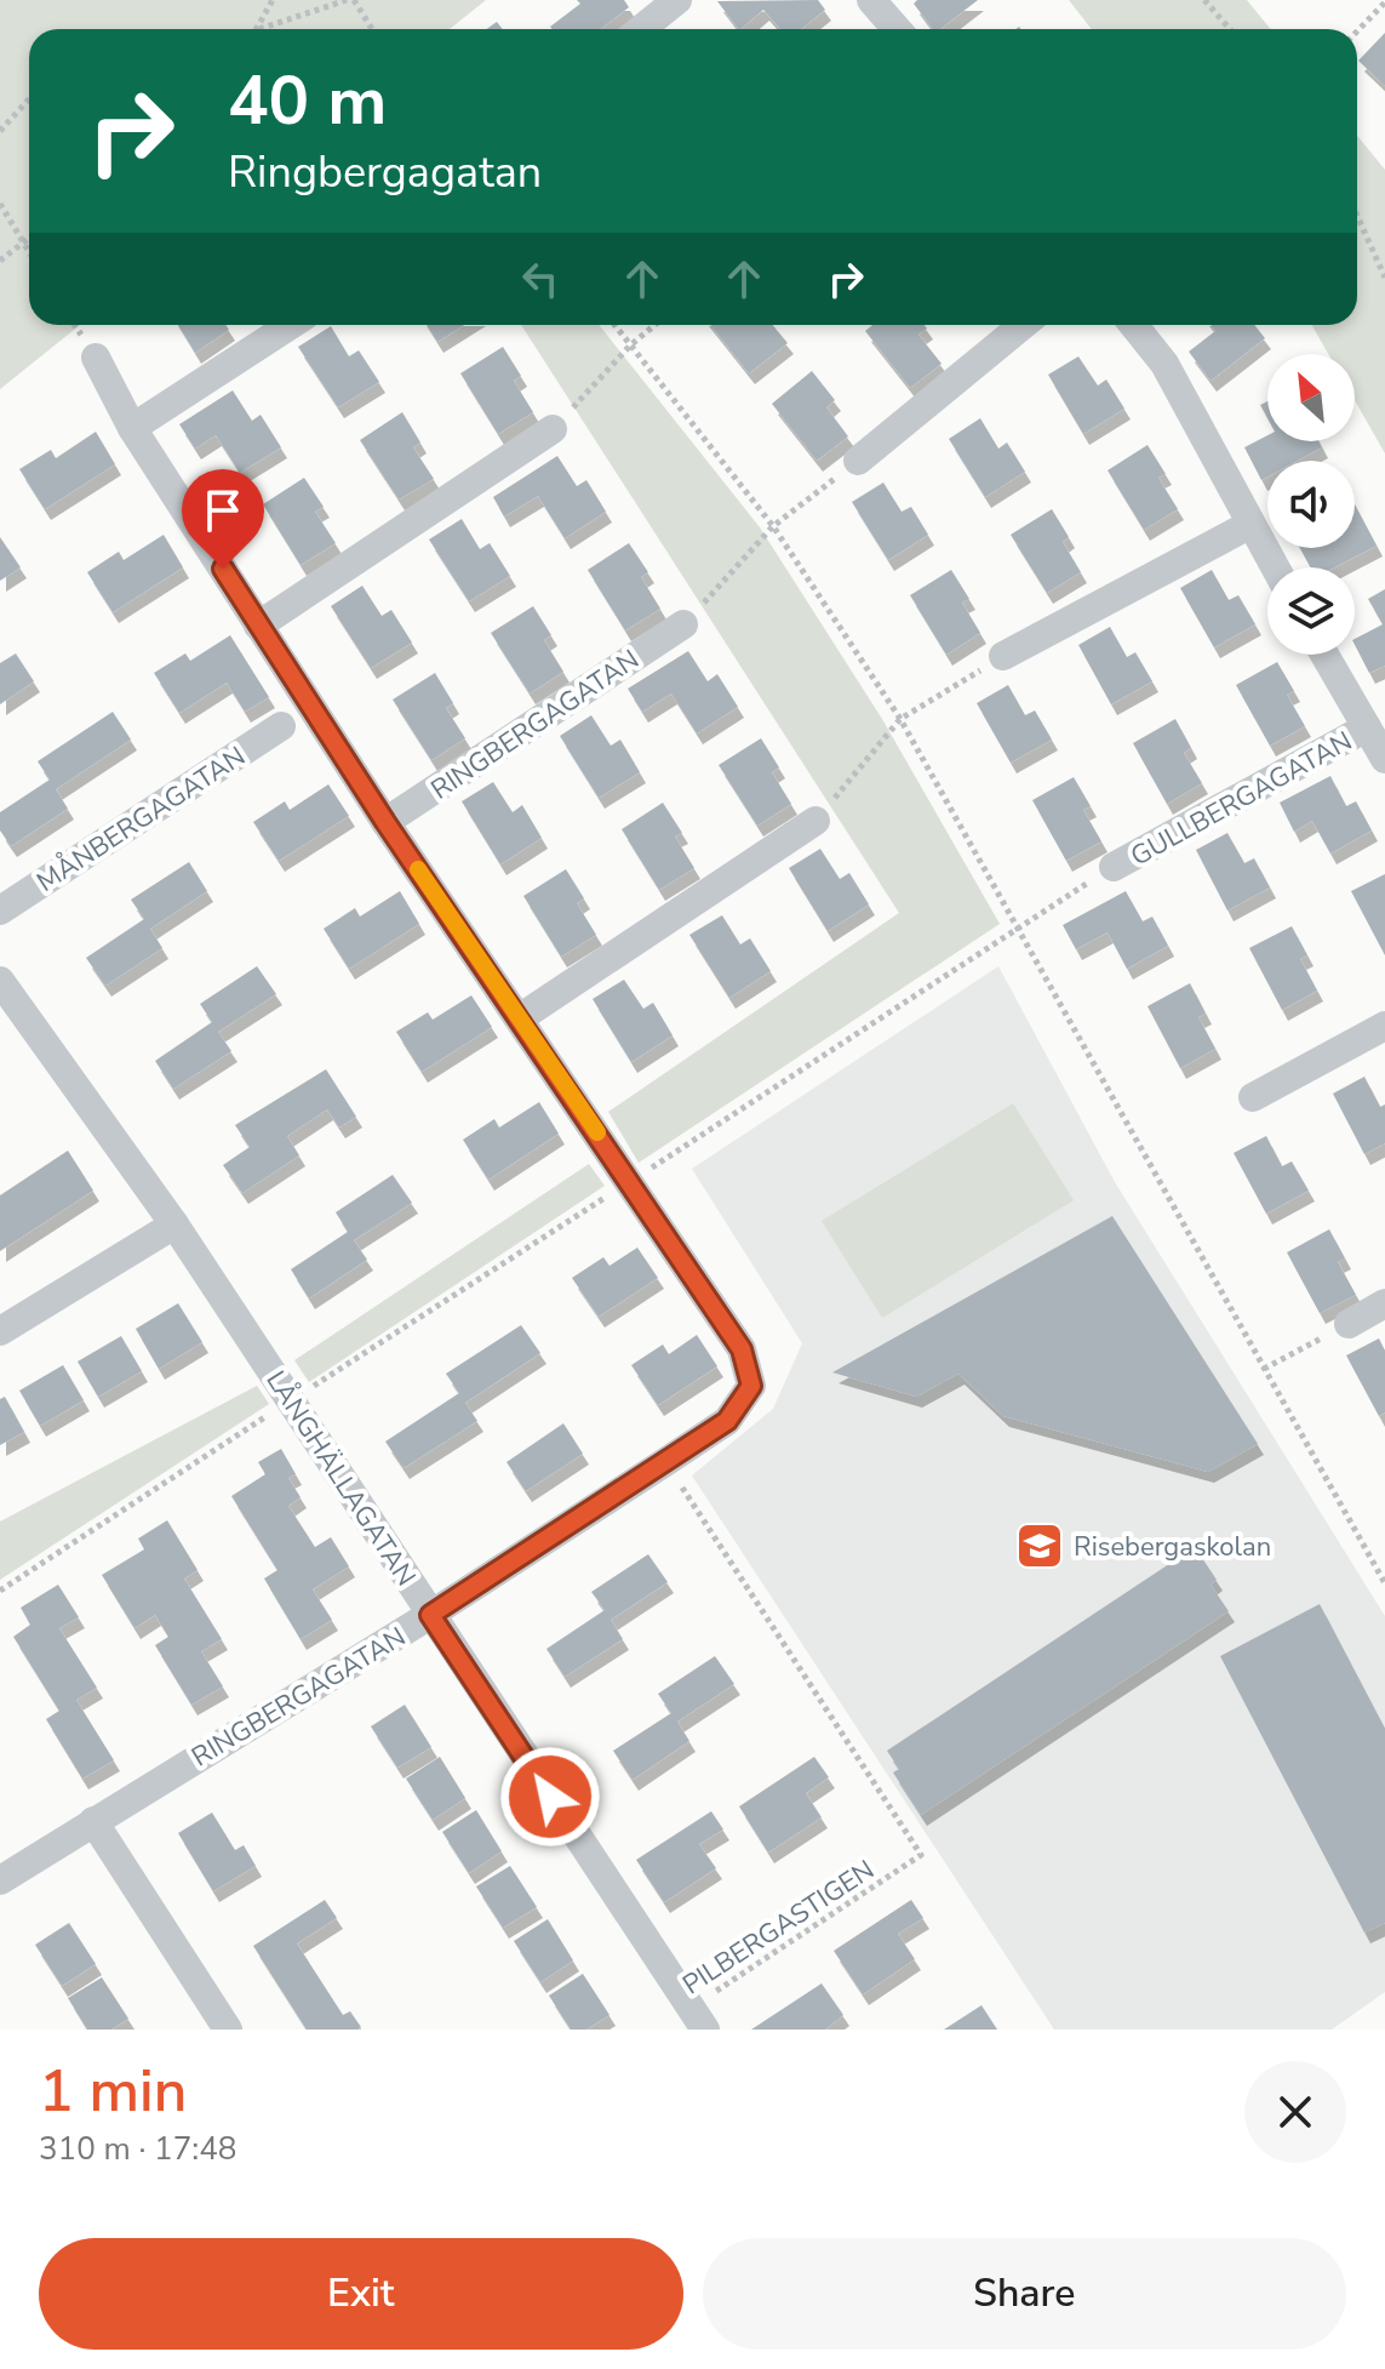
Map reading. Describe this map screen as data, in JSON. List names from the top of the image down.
{
  "streets": {
    "street": [
      "RINGBERGAGATAN",
      "GULLBERGAGATAN",
      "MÅNBERGAGATAN",
      "LÅNGHÄLLAGATAN"
    ],
    "path": ["PILBERGASTIGEN"]
  },
  "crossings": [
    ["RINGBERGAGATAN", "LÅNGHÄLLAGATAN"],
    ["RINGBERGAGATAN", "PILBERGASTIGEN"],
    ["LÅNGHÄLLAGATAN", "PILBERGASTIGEN"]
  ],
  "places": {
    "school or university": ["Risebergaskolan"]
  },
  "north": "top left",
  "page": {
    "turn": ["40 m", "Ringbergagatan"],
    "heading": ["1 min", "310 m · 17:48"],
    "buttons": ["Exit", "Share"]
  }
}
